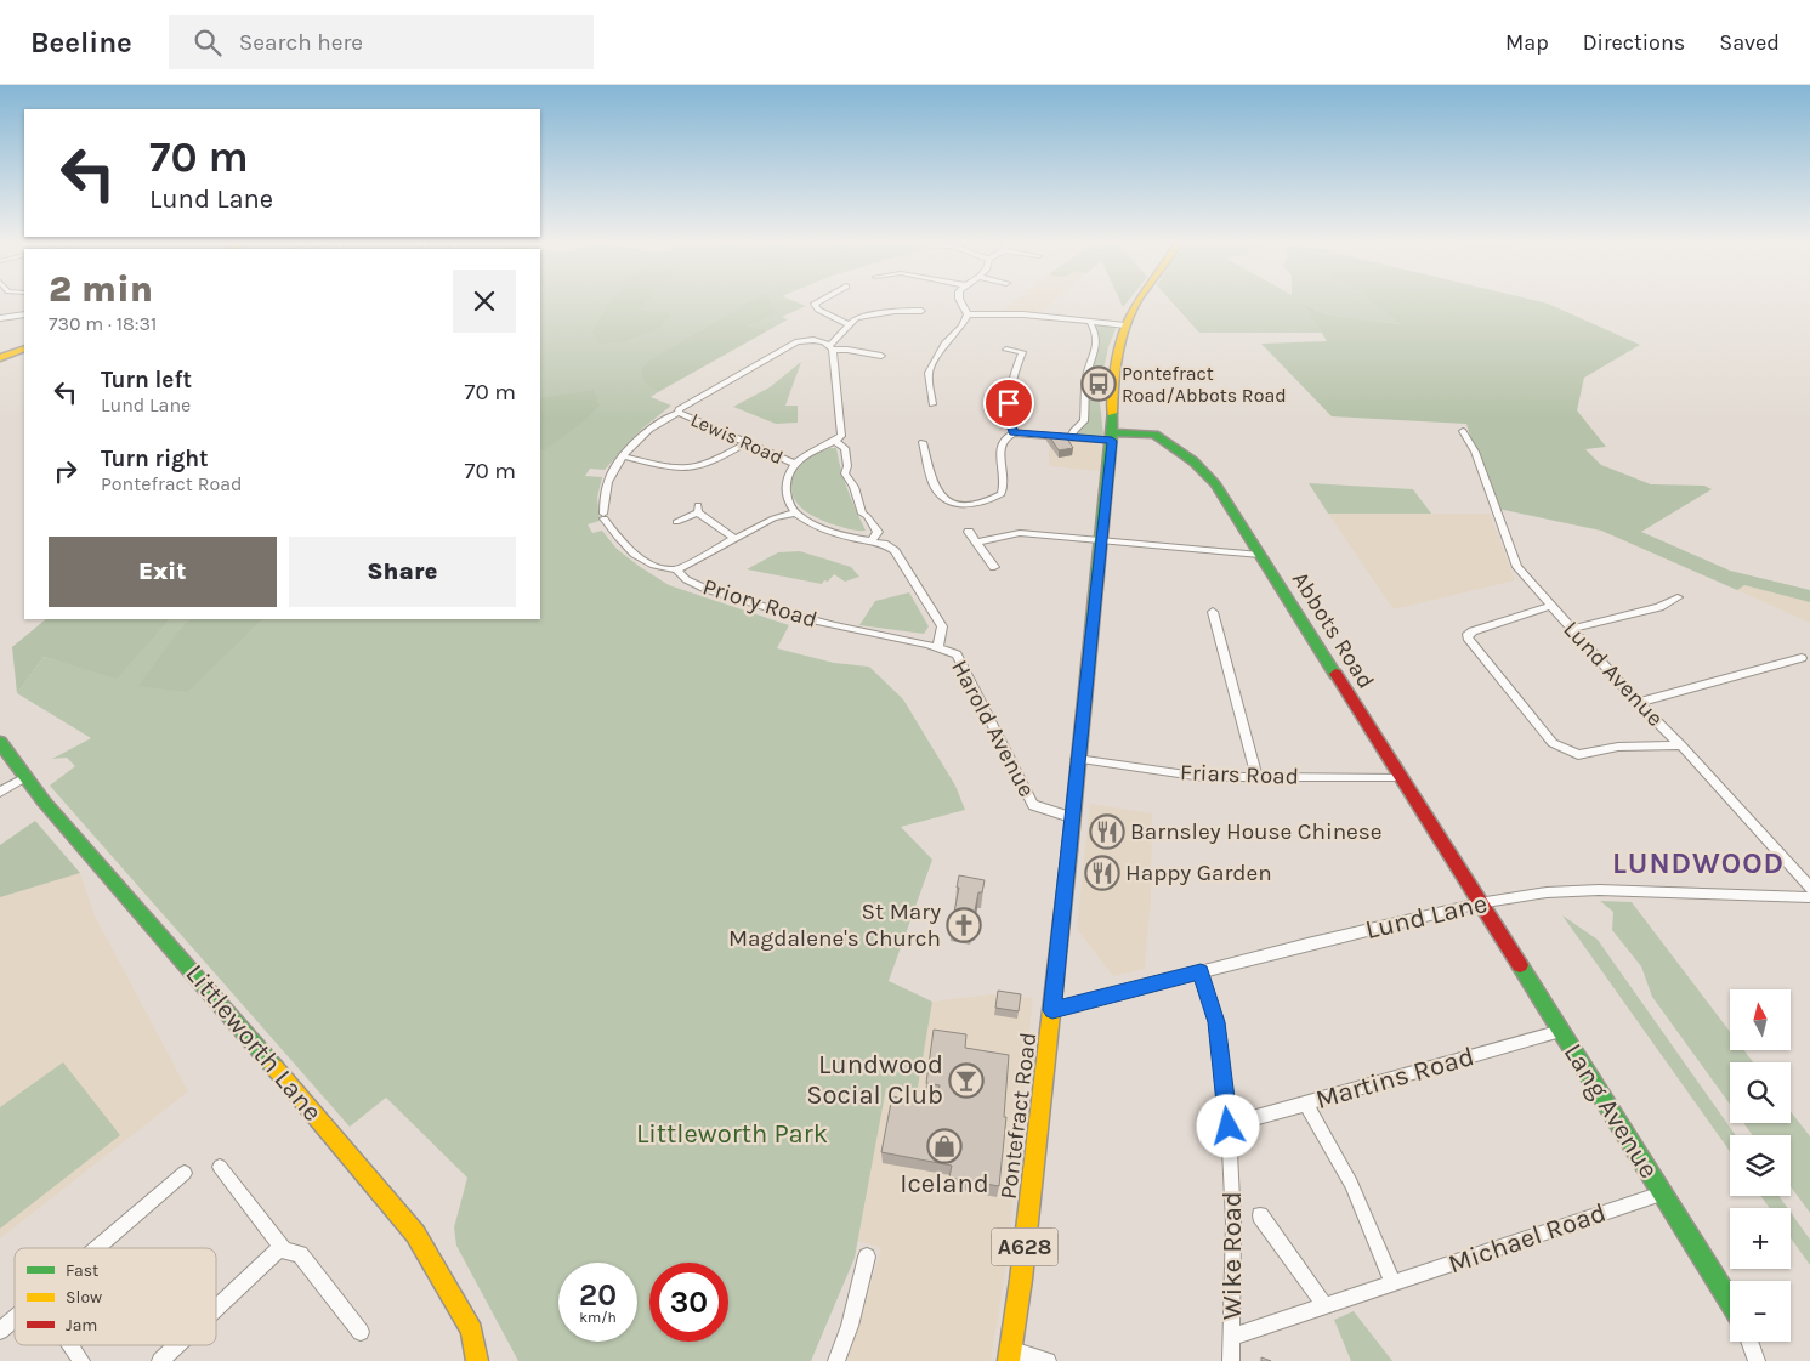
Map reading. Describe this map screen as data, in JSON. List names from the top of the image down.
{
  "streets": {
    "main road": [
      "Abbots Road",
      "Littleworth Lane",
      "Lang Avenue",
      "Pontefract Road",
      "A628"
    ],
    "street": [
      "Lewis Road",
      "Priory Road",
      "Lund Avenue",
      "Harold Avenue",
      "Friars Road",
      "Lund Lane",
      "Martins Road",
      "Michael Road",
      "Wike Road"
    ]
  },
  "crossings": [
    ["Lewis Road", "Priory Road"],
    ["Priory Road", "Harold Avenue"],
    ["Abbots Road", "Friars Road"],
    ["Abbots Road", "Lund Lane"],
    ["Abbots Road", "Lang Avenue"],
    ["Abbots Road", "Pontefract Road"],
    ["Harold Avenue", "Pontefract Road"],
    ["Friars Road", "Pontefract Road"],
    ["Lund Lane", "Lang Avenue"],
    ["Lund Lane", "Pontefract Road"],
    ["Lund Lane", "Wike Road"],
    ["Martins Road", "Lang Avenue"],
    ["Martins Road", "Wike Road"],
    ["Lang Avenue", "Michael Road"],
    ["Michael Road", "Wike Road"]
  ],
  "districts": ["LUNDWOOD"],
  "parks": ["Littleworth Park"],
  "places": {
    "bus stop": ["Pontefract Road/Abbots Road"],
    "restaurant": ["Barnsley House Chinese", "Happy Garden"],
    "church": ["St Mary Magdalene's Church"],
    "bar": ["Lundwood Social Club"],
    "shop": ["Iceland"]
  },
  "legend": ["Fast", "Slow", "Jam"],
  "north": "top",
  "page": {
    "header": "Beeline",
    "search": "Search here",
    "nav": ["Map", "Directions", "Saved"],
    "turn": ["70 m", "Lund Lane"],
    "heading": ["2 min", "730 m · 18:31"],
    "list": [
      {
        "name": "Turn left",
        "note": "Lund Lane",
        "value": "70 m"
      },
      {
        "name": "Turn right",
        "note": "Pontefract Road",
        "value": "70 m"
      }
    ],
    "buttons": ["Exit", "Share"],
    "map_buttons": ["+", "−"],
    "speed": "20 km/h",
    "limit": "30"
  }
}
